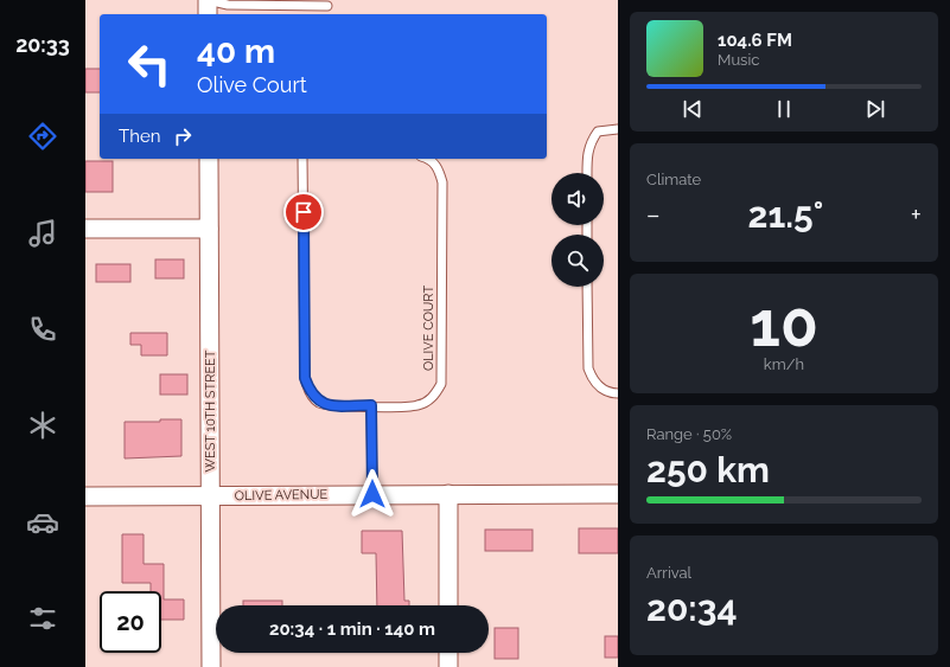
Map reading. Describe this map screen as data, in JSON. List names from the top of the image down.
{
  "streets": {
    "street": ["WEST 10TH STREET", "OLIVE AVENUE"],
    "lane": ["OLIVE COURT"]
  },
  "crossings": [
    ["WEST 10TH STREET", "OLIVE AVENUE"]
  ],
  "page": {
    "tabs": "20:33",
    "turn": ["40 m", "Olive Court"],
    "song": ["104.6 FM", "Music"],
    "then": "Then",
    "tile": [
      "Climate",
      ["10", "km/h"],
      ["Range · 50%", "250 km"],
      ["Arrival", "20:34"]
    ],
    "heat": ["−", "21.5°", "+"],
    "limit": "20",
    "trip": "20:34 · 1 min · 140 m"
  }
}
